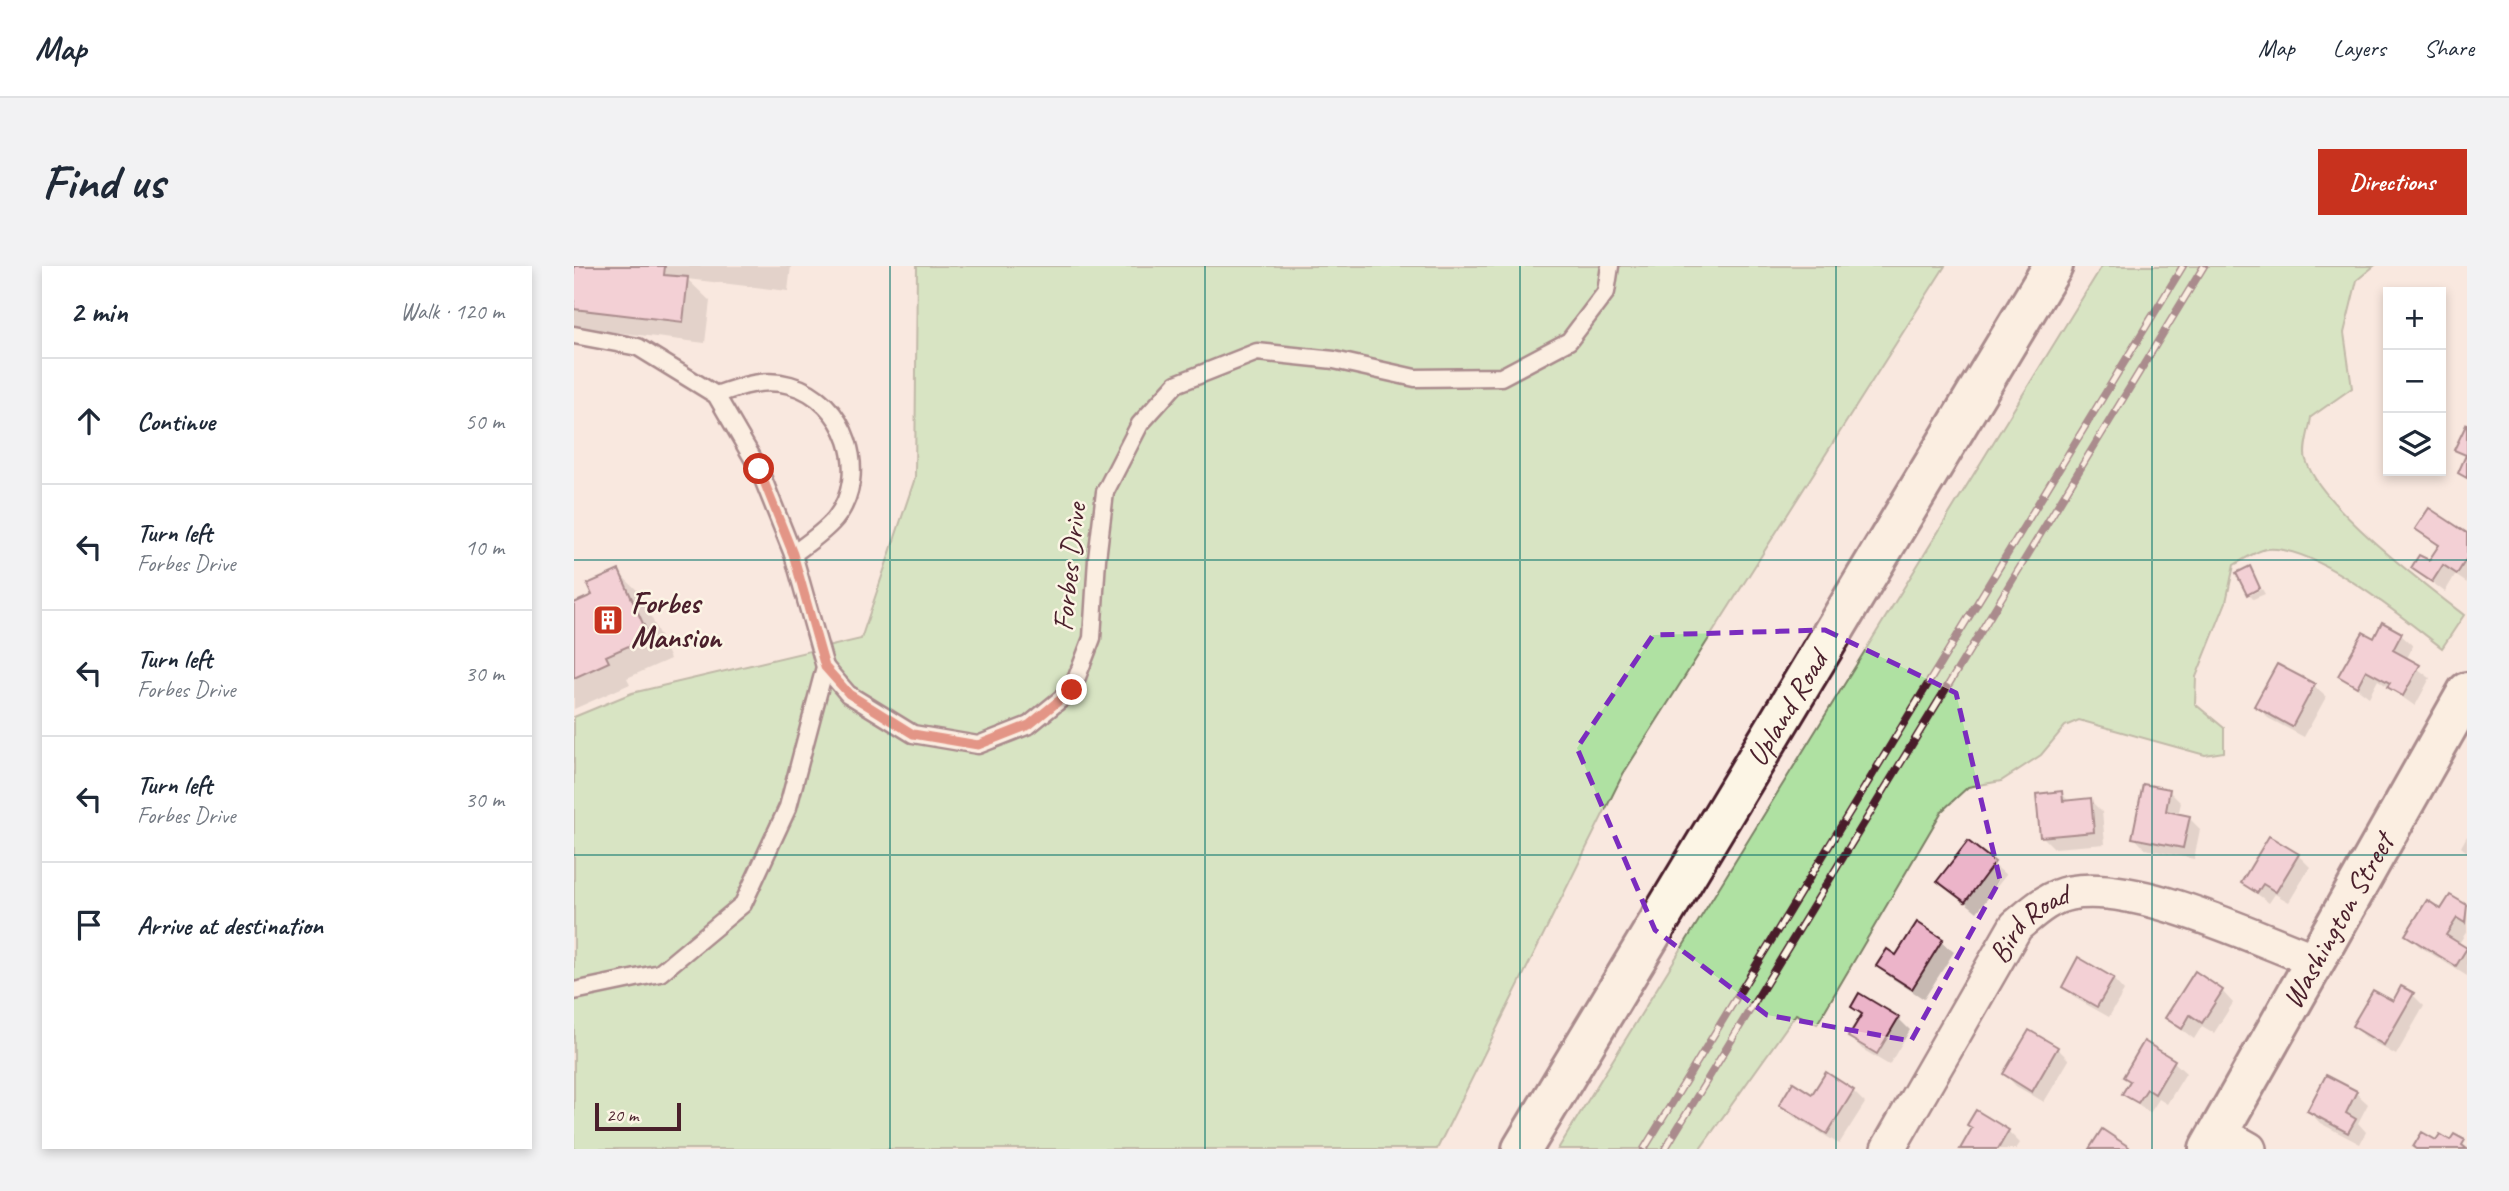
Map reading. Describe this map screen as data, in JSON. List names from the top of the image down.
{
  "streets": {
    "main road": ["Upland Road", "Washington Street"],
    "street": ["Bird Road"],
    "lane": ["Forbes Drive"]
  },
  "crossings": [
    ["Washington Street", "Bird Road"]
  ],
  "places": {
    "building": ["Forbes Mansion"]
  },
  "scale_bar": "20 m",
  "page": {
    "header": "Map",
    "nav": ["Map", "Layers", "Share"],
    "buttons": "Directions",
    "title": "Find us",
    "heading": ["2 min", "Walk · 120 m"],
    "map_buttons": ["+", "−"],
    "list": [
      ["Continue", "50 m"],
      ["Turn left", "Forbes Drive", "10 m"],
      ["Turn left", "Forbes Drive", "30 m"],
      ["Turn left", "Forbes Drive", "30 m"],
      "Arrive at destination"
    ],
    "scale": "20 m"
  }
}
